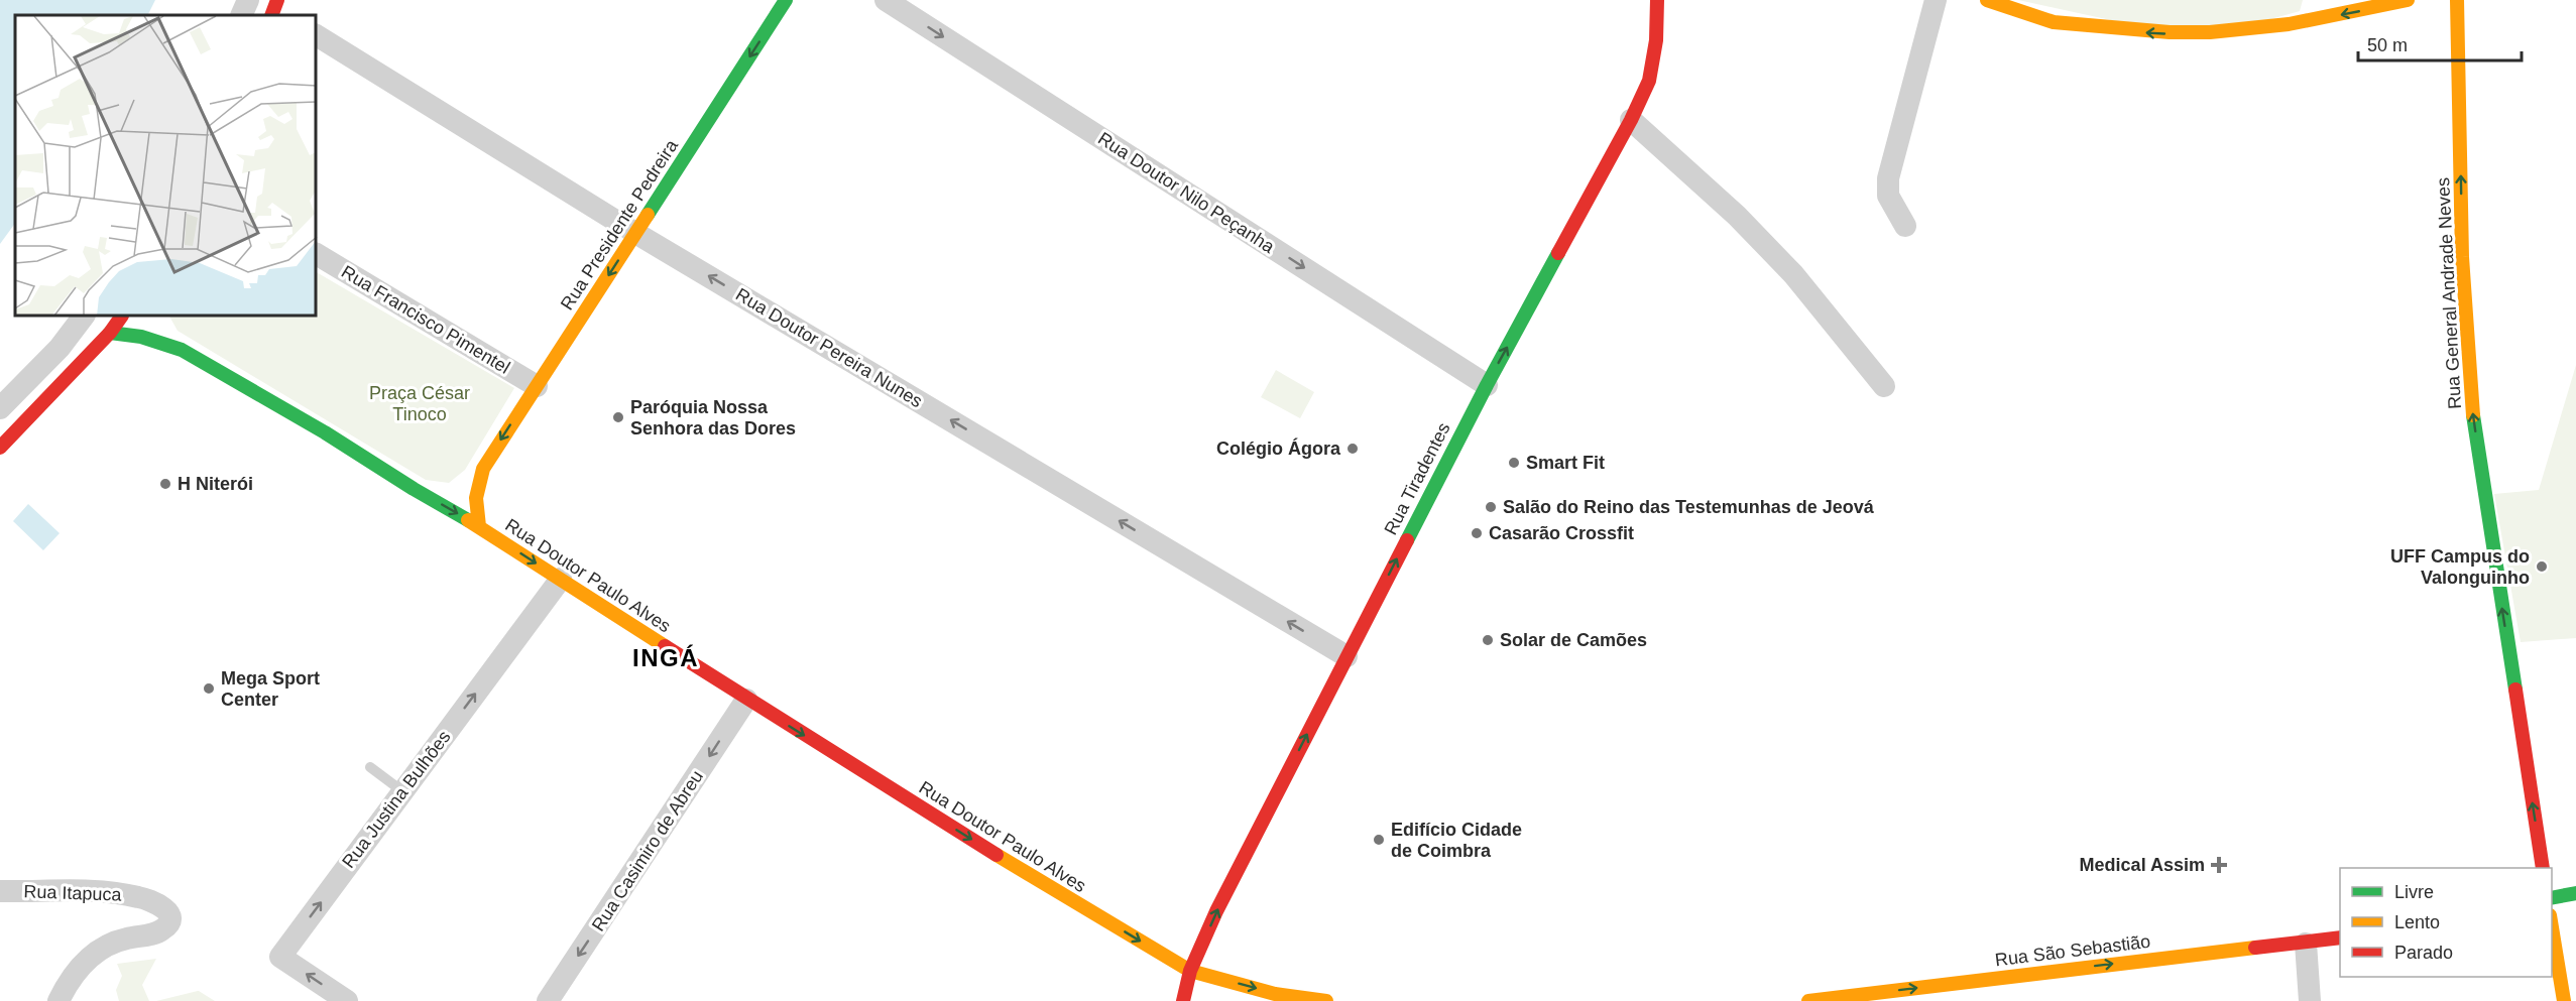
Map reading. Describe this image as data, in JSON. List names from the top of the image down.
{
  "streets": {
    "street": [
      "Rua Doutor Nilo Peçanha",
      "Rua Presidente Pedreira",
      "Rua General Andrade Neves",
      "Rua Francisco Pimentel",
      "Rua Doutor Pereira Nunes",
      "Rua Tiradentes",
      "Rua Doutor Paulo Alves",
      "Rua Justina Bulhões",
      "Rua Casimiro de Abreu",
      "Rua Itapuca",
      "Rua São Sebastião"
    ]
  },
  "crossings": [
    ["Rua Doutor Nilo Peçanha", "Rua Tiradentes"],
    ["Rua Presidente Pedreira", "Rua Francisco Pimentel"],
    ["Rua Presidente Pedreira", "Rua Doutor Pereira Nunes"],
    ["Rua Presidente Pedreira", "Rua Doutor Paulo Alves"],
    ["Rua Doutor Pereira Nunes", "Rua Tiradentes"],
    ["Rua Tiradentes", "Rua Doutor Paulo Alves"],
    ["Rua Doutor Paulo Alves", "Rua Justina Bulhões"],
    ["Rua Doutor Paulo Alves", "Rua Casimiro de Abreu"]
  ],
  "one_way": [
    "Rua Doutor Nilo Peçanha",
    "Rua Presidente Pedreira",
    "Rua General Andrade Neves",
    "Rua Doutor Pereira Nunes",
    "Rua Tiradentes",
    "Rua Doutor Paulo Alves",
    "Rua Justina Bulhões",
    "Rua Casimiro de Abreu",
    "Rua São Sebastião"
  ],
  "districts": ["INGÁ"],
  "parks": ["Praça César Tinoco"],
  "places": {
    "other": [
      "Paróquia Nossa Senhora das Dores",
      "Colégio Ágora",
      "Smart Fit",
      "H Niterói",
      "Salão do Reino das Testemunhas de Jeová",
      "Casarão Crossfit",
      "UFF Campus do Valonguinho",
      "Solar de Camões",
      "Mega Sport Center",
      "Edifício Cidade de Coimbra"
    ],
    "health": ["Medical Assim"]
  },
  "legend": ["Livre", "Lento", "Parado"],
  "scale_bar": "50 m"
}
